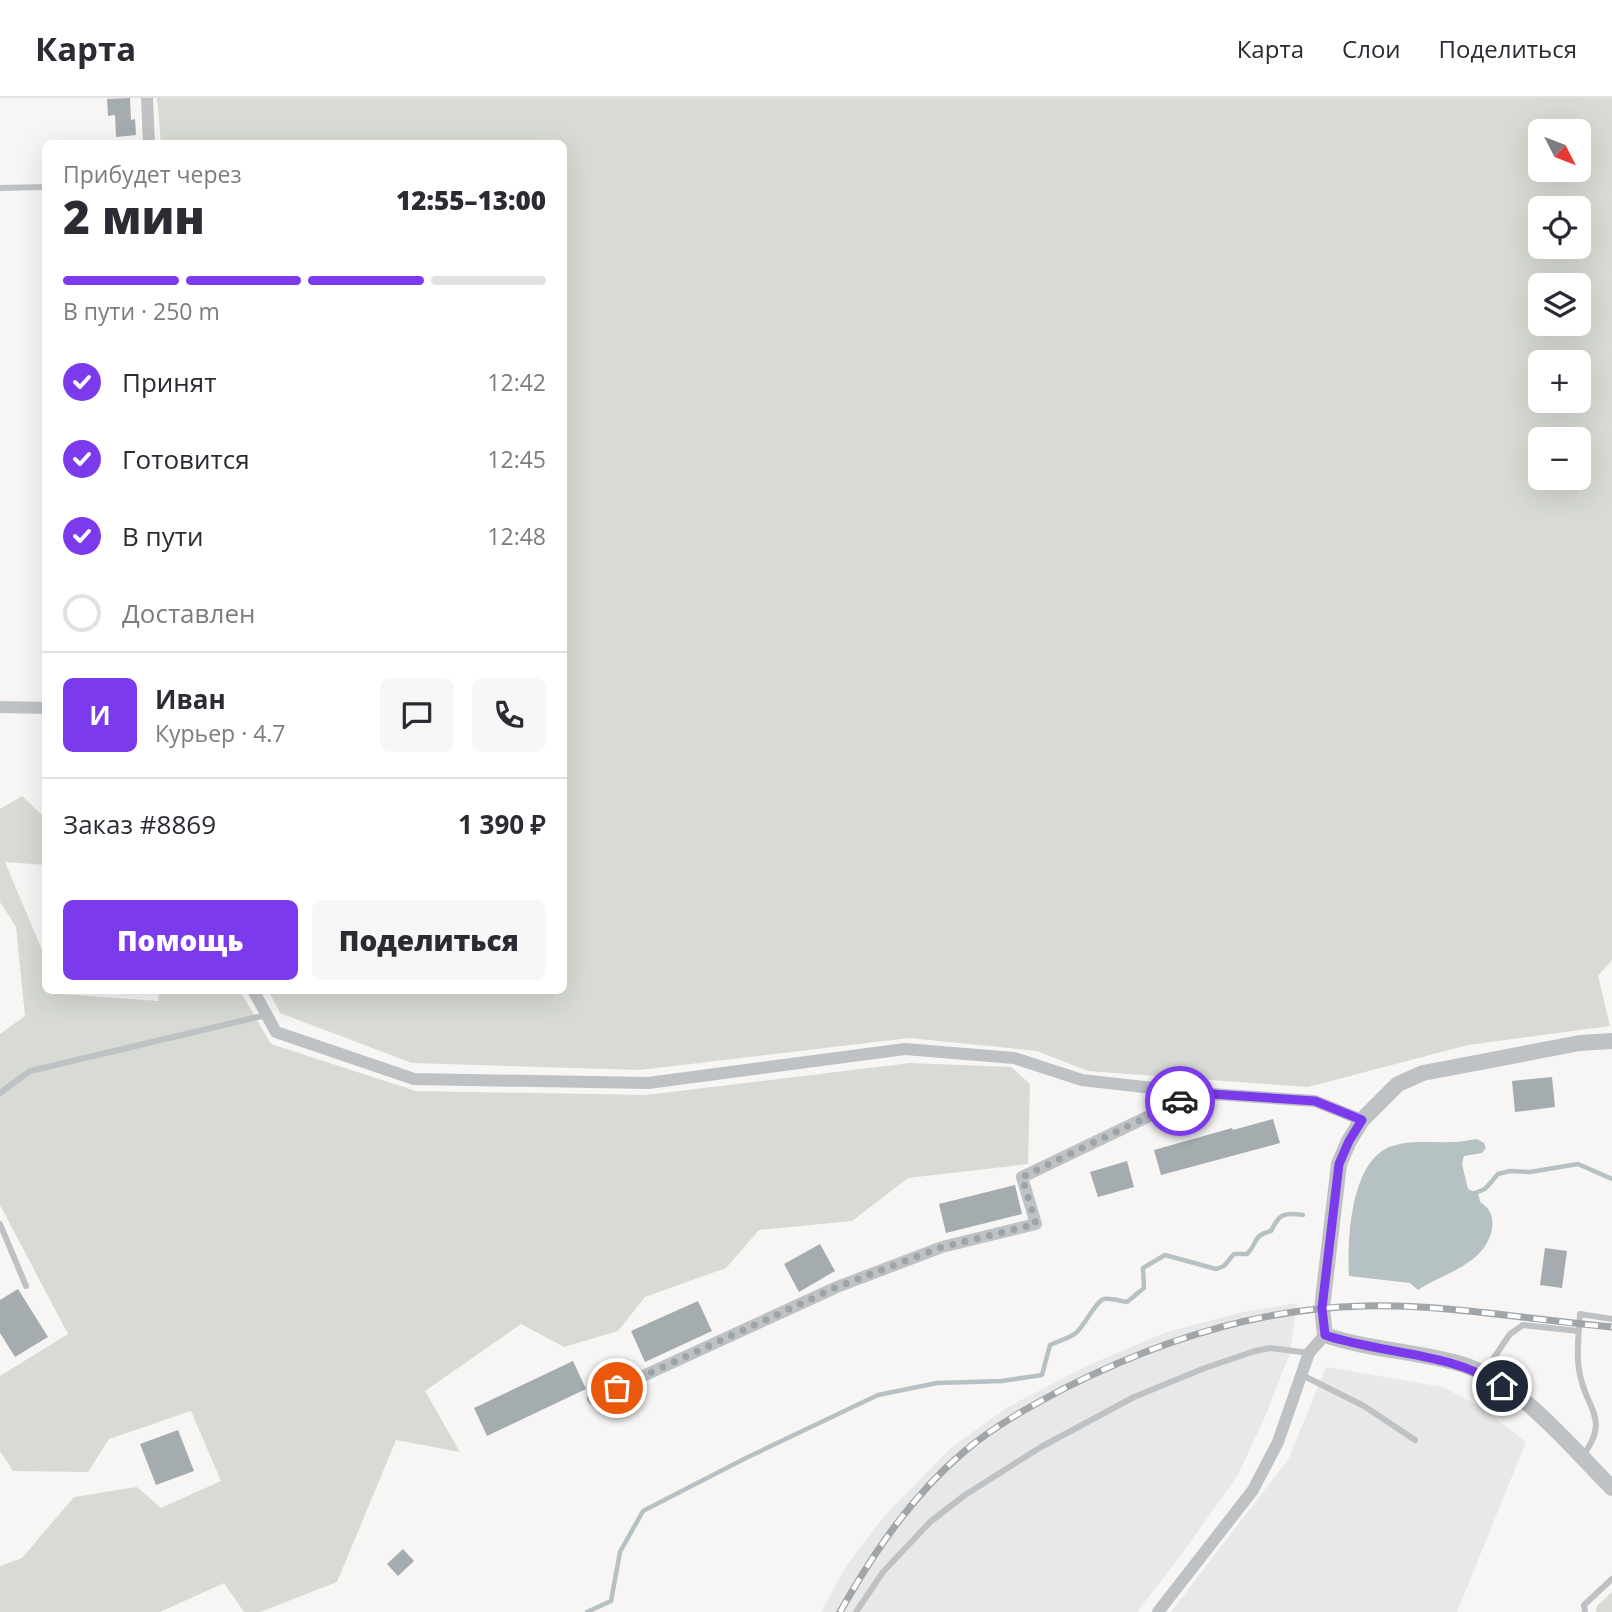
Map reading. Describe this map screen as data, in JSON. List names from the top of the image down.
{
  "north": "bottom right",
  "page": {
    "header": "Карта",
    "nav": ["Карта", "Слои", "Поделиться"],
    "map_buttons": ["+", "−"],
    "heading": ["2 мин", "Прибудет через", "12:55–13:00"],
    "panel": [
      "Иван",
      "Курьер · 4.7",
      "Заказ #8869",
      "1 390 ₽"
    ],
    "bar": "В пути · 250 m",
    "list": [
      ["Принят", "12:42"],
      ["Готовится", "12:45"],
      ["В пути", "12:48"],
      "Доставлен"
    ],
    "round": "И",
    "buttons": ["Помощь", "Поделиться"]
  }
}
